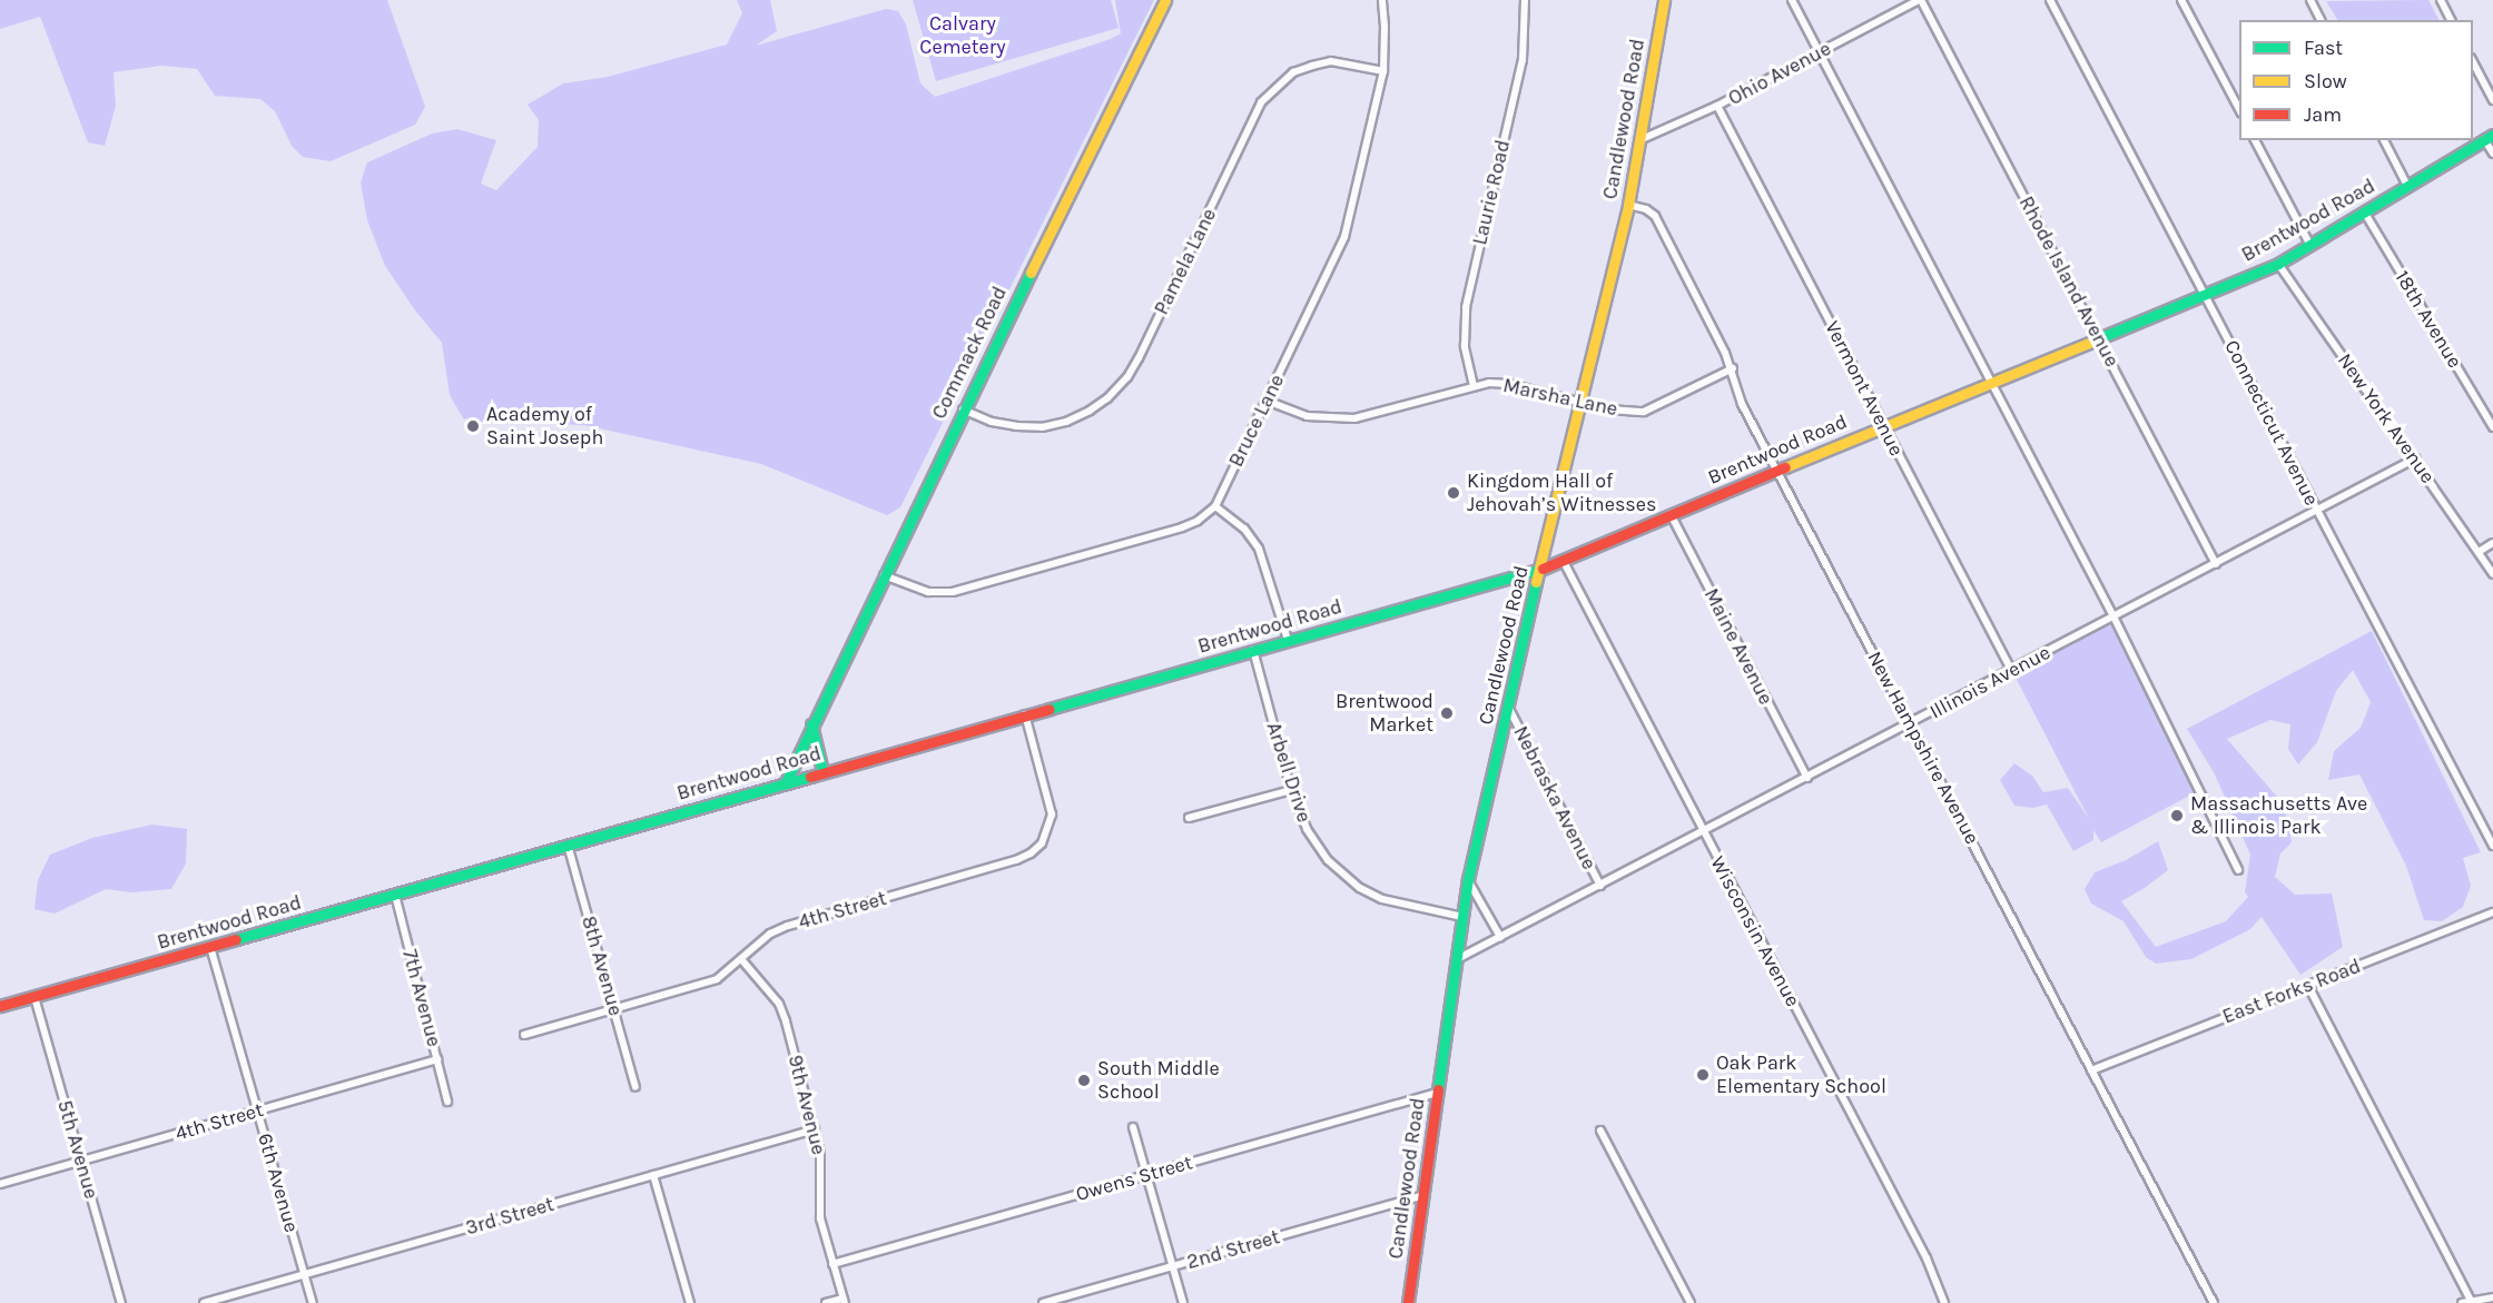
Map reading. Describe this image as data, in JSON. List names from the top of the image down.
{
  "streets": {
    "street": [
      "Ohio Avenue",
      "Candlewood Road",
      "Laurie Road",
      "Brentwood Road",
      "Pamela Lane",
      "Rhode Island Avenue",
      "18th Avenue",
      "Commack Road",
      "Vermont Avenue",
      "Marsha Lane",
      "New York Avenue",
      "Bruce Lane",
      "Connecticut Avenue",
      "Maine Avenue",
      "Illinois Avenue",
      "New Hampshire Avenue",
      "Arbell Drive",
      "Nebraska Avenue",
      "4th Street",
      "Wisconsin Avenue",
      "8th Avenue",
      "East Forks Road",
      "7th Avenue",
      "9th Avenue",
      "5th Avenue",
      "Owens Street",
      "6th Avenue",
      "3rd Street",
      "2nd Street"
    ]
  },
  "crossings": [
    ["Ohio Avenue", "Candlewood Road"],
    ["Ohio Avenue", "Rhode Island Avenue"],
    ["Ohio Avenue", "Vermont Avenue"],
    ["Candlewood Road", "Brentwood Road"],
    ["Candlewood Road", "Marsha Lane"],
    ["Candlewood Road", "Illinois Avenue"],
    ["Candlewood Road", "New Hampshire Avenue"],
    ["Candlewood Road", "Arbell Drive"],
    ["Candlewood Road", "Nebraska Avenue"],
    ["Candlewood Road", "Owens Street"],
    ["Candlewood Road", "2nd Street"],
    ["Laurie Road", "Marsha Lane"],
    ["Brentwood Road", "Rhode Island Avenue"],
    ["Brentwood Road", "18th Avenue"],
    ["Brentwood Road", "Commack Road"],
    ["Brentwood Road", "Vermont Avenue"],
    ["Brentwood Road", "New York Avenue"],
    ["Brentwood Road", "Connecticut Avenue"],
    ["Brentwood Road", "Maine Avenue"],
    ["Brentwood Road", "New Hampshire Avenue"],
    ["Brentwood Road", "Arbell Drive"],
    ["Brentwood Road", "4th Street"],
    ["Brentwood Road", "Wisconsin Avenue"],
    ["Brentwood Road", "8th Avenue"],
    ["Brentwood Road", "7th Avenue"],
    ["Brentwood Road", "5th Avenue"],
    ["Brentwood Road", "6th Avenue"],
    ["Pamela Lane", "Commack Road"],
    ["Pamela Lane", "Bruce Lane"],
    ["Rhode Island Avenue", "Illinois Avenue"],
    ["Vermont Avenue", "Illinois Avenue"],
    ["Marsha Lane", "Bruce Lane"],
    ["Marsha Lane", "New Hampshire Avenue"],
    ["New York Avenue", "Illinois Avenue"],
    ["Connecticut Avenue", "Illinois Avenue"],
    ["Maine Avenue", "Illinois Avenue"],
    ["Illinois Avenue", "New Hampshire Avenue"],
    ["Illinois Avenue", "Nebraska Avenue"],
    ["Illinois Avenue", "Wisconsin Avenue"],
    ["New Hampshire Avenue", "East Forks Road"],
    ["4th Street", "8th Avenue"],
    ["4th Street", "7th Avenue"],
    ["4th Street", "9th Avenue"],
    ["4th Street", "5th Avenue"],
    ["4th Street", "6th Avenue"],
    ["9th Avenue", "Owens Street"],
    ["9th Avenue", "3rd Street"],
    ["6th Avenue", "3rd Street"]
  ],
  "parks": ["Calvary Cemetery"],
  "places": [
    "Academy of Saint Joseph",
    "Kingdom Hall of Jehovah’s Witnesses",
    "Brentwood Market",
    "Massachusetts Ave & Illinois Park",
    "Oak Park Elementary School",
    "South Middle School"
  ],
  "legend": ["Fast", "Slow", "Jam"]
}
